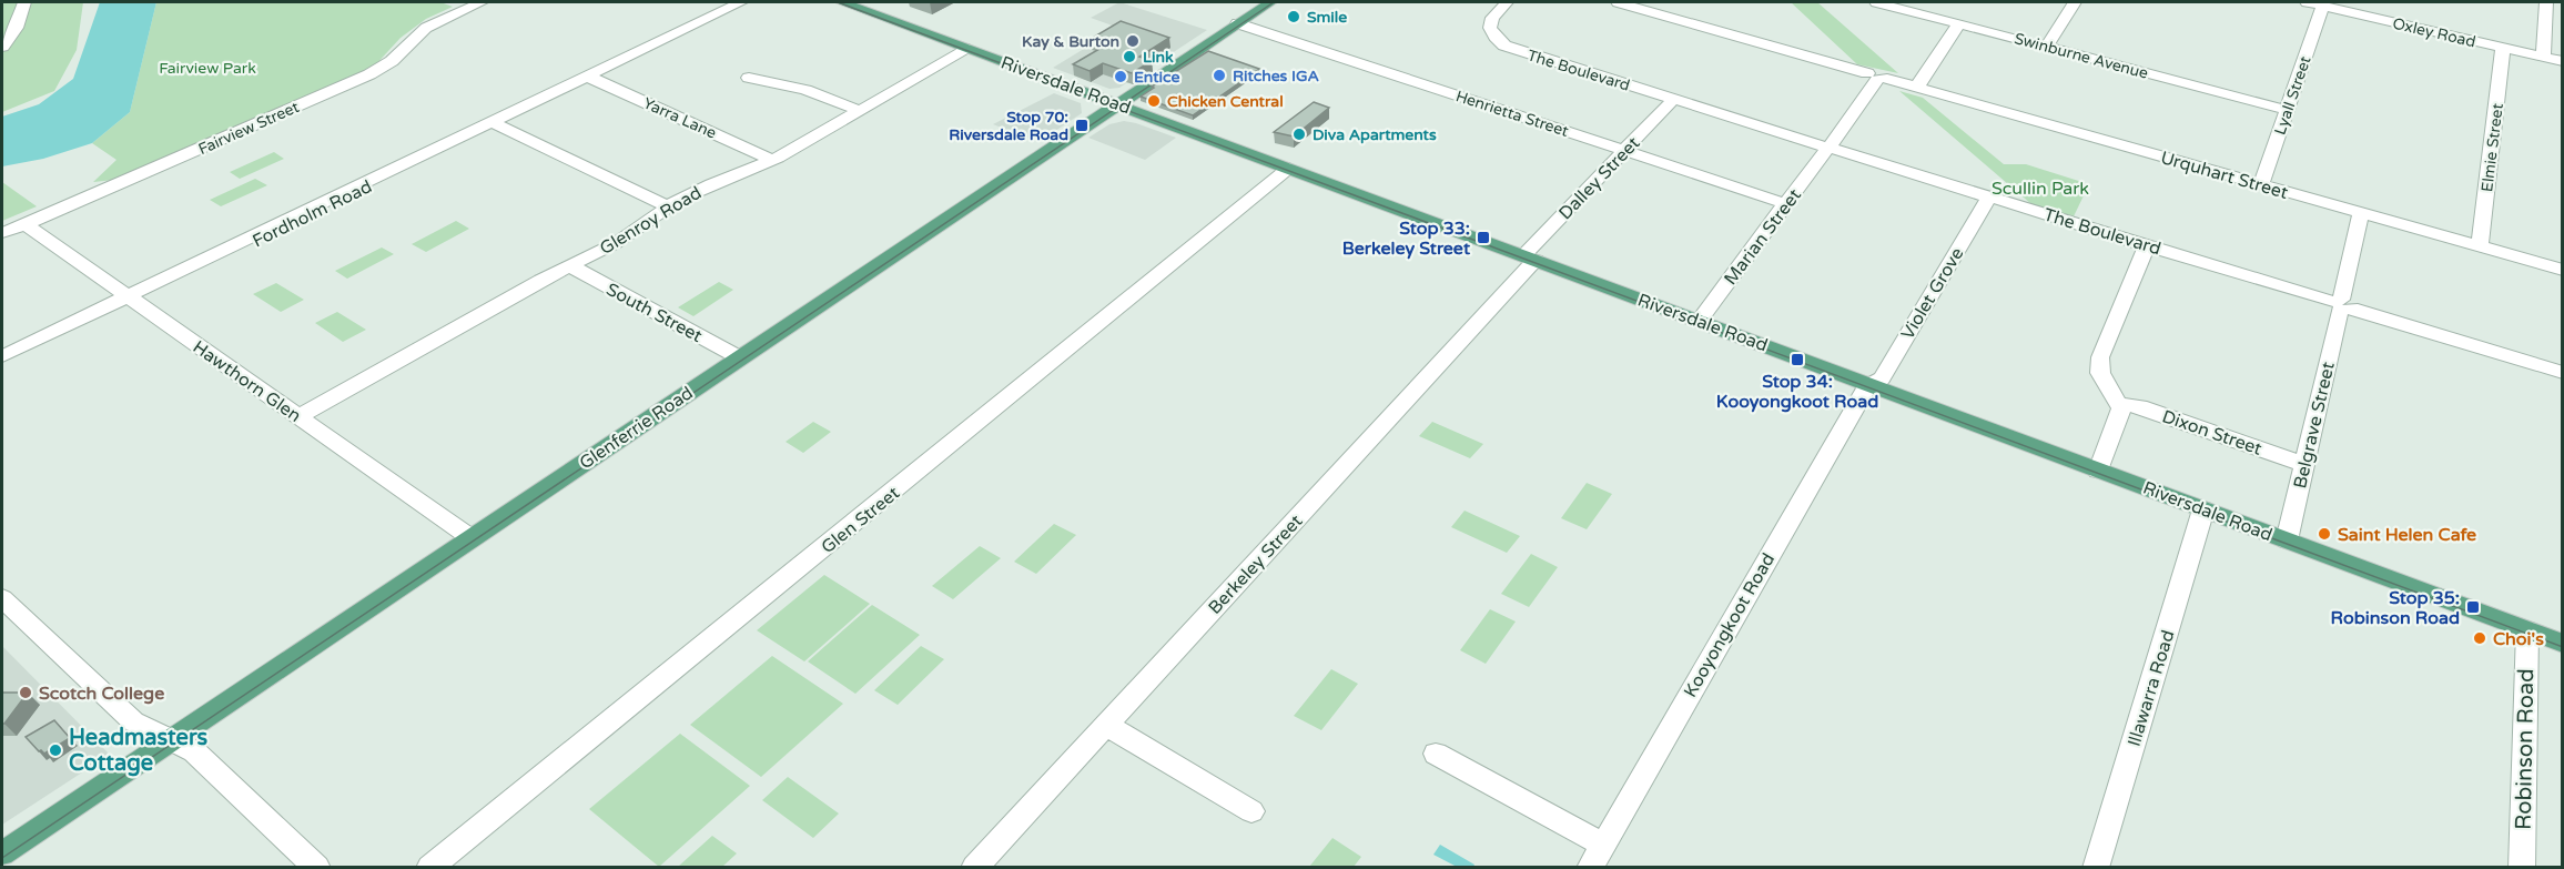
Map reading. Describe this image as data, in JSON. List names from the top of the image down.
{
  "streets": {
    "main road": ["Riversdale Road", "Glenferrie Road"],
    "street": [
      "Oxley Road",
      "Swinburne Avenue",
      "The Boulevard",
      "Lyall Street",
      "Henrietta Street",
      "Yarra Lane",
      "Fairview Street",
      "Elmie Street",
      "Urquhart Street",
      "Dalley Street",
      "Fordholm Road",
      "Glenroy Road",
      "Marian Street",
      "Violet Grove",
      "South Street",
      "Hawthorn Glen",
      "Belgrave Street",
      "Dixon Street",
      "Glen Street",
      "Berkeley Street",
      "Kooyongkoot Road",
      "Illawarra Road",
      "Robinson Road"
    ]
  },
  "crossings": [
    ["Oxley Road", "Lyall Street"],
    ["Oxley Road", "Elmie Street"],
    ["Swinburne Avenue", "Lyall Street"],
    ["The Boulevard", "Dalley Street"],
    ["The Boulevard", "Marian Street"],
    ["The Boulevard", "Violet Grove"],
    ["The Boulevard", "Belgrave Street"],
    ["Riversdale Road", "Dalley Street"],
    ["Riversdale Road", "Glenroy Road"],
    ["Riversdale Road", "Marian Street"],
    ["Riversdale Road", "Violet Grove"],
    ["Riversdale Road", "Belgrave Street"],
    ["Riversdale Road", "Glenferrie Road"],
    ["Riversdale Road", "Glen Street"],
    ["Riversdale Road", "Berkeley Street"],
    ["Riversdale Road", "Kooyongkoot Road"],
    ["Riversdale Road", "Illawarra Road"],
    ["Riversdale Road", "Robinson Road"],
    ["Lyall Street", "Urquhart Street"],
    ["Henrietta Street", "Dalley Street"],
    ["Henrietta Street", "Marian Street"],
    ["Henrietta Street", "Glenferrie Road"],
    ["Yarra Lane", "Fordholm Road"],
    ["Yarra Lane", "Glenroy Road"],
    ["Fairview Street", "Hawthorn Glen"],
    ["Elmie Street", "Urquhart Street"],
    ["Urquhart Street", "Marian Street"],
    ["Urquhart Street", "Belgrave Street"],
    ["Dalley Street", "Berkeley Street"],
    ["Fordholm Road", "Hawthorn Glen"],
    ["Glenroy Road", "South Street"],
    ["Glenroy Road", "Hawthorn Glen"],
    ["Violet Grove", "Kooyongkoot Road"],
    ["South Street", "Glenferrie Road"],
    ["Hawthorn Glen", "Glenferrie Road"],
    ["Belgrave Street", "Dixon Street"]
  ],
  "parks": ["Fairview Park", "Scullin Park"],
  "places": {
    "other": [
      "Smile",
      "Kay & Burton",
      "Link",
      "Ritches IGA",
      "Entice",
      "Chicken Central",
      "Diva Apartments",
      "Saint Helen Cafe",
      "Choi's",
      "Scotch College",
      "Headmasters Cottage"
    ],
    "transit": [
      "Stop 70: Riversdale Road",
      "Stop 33: Berkeley Street",
      "Stop 34: Kooyongkoot Road",
      "Stop 35: Robinson Road"
    ]
  }
}
